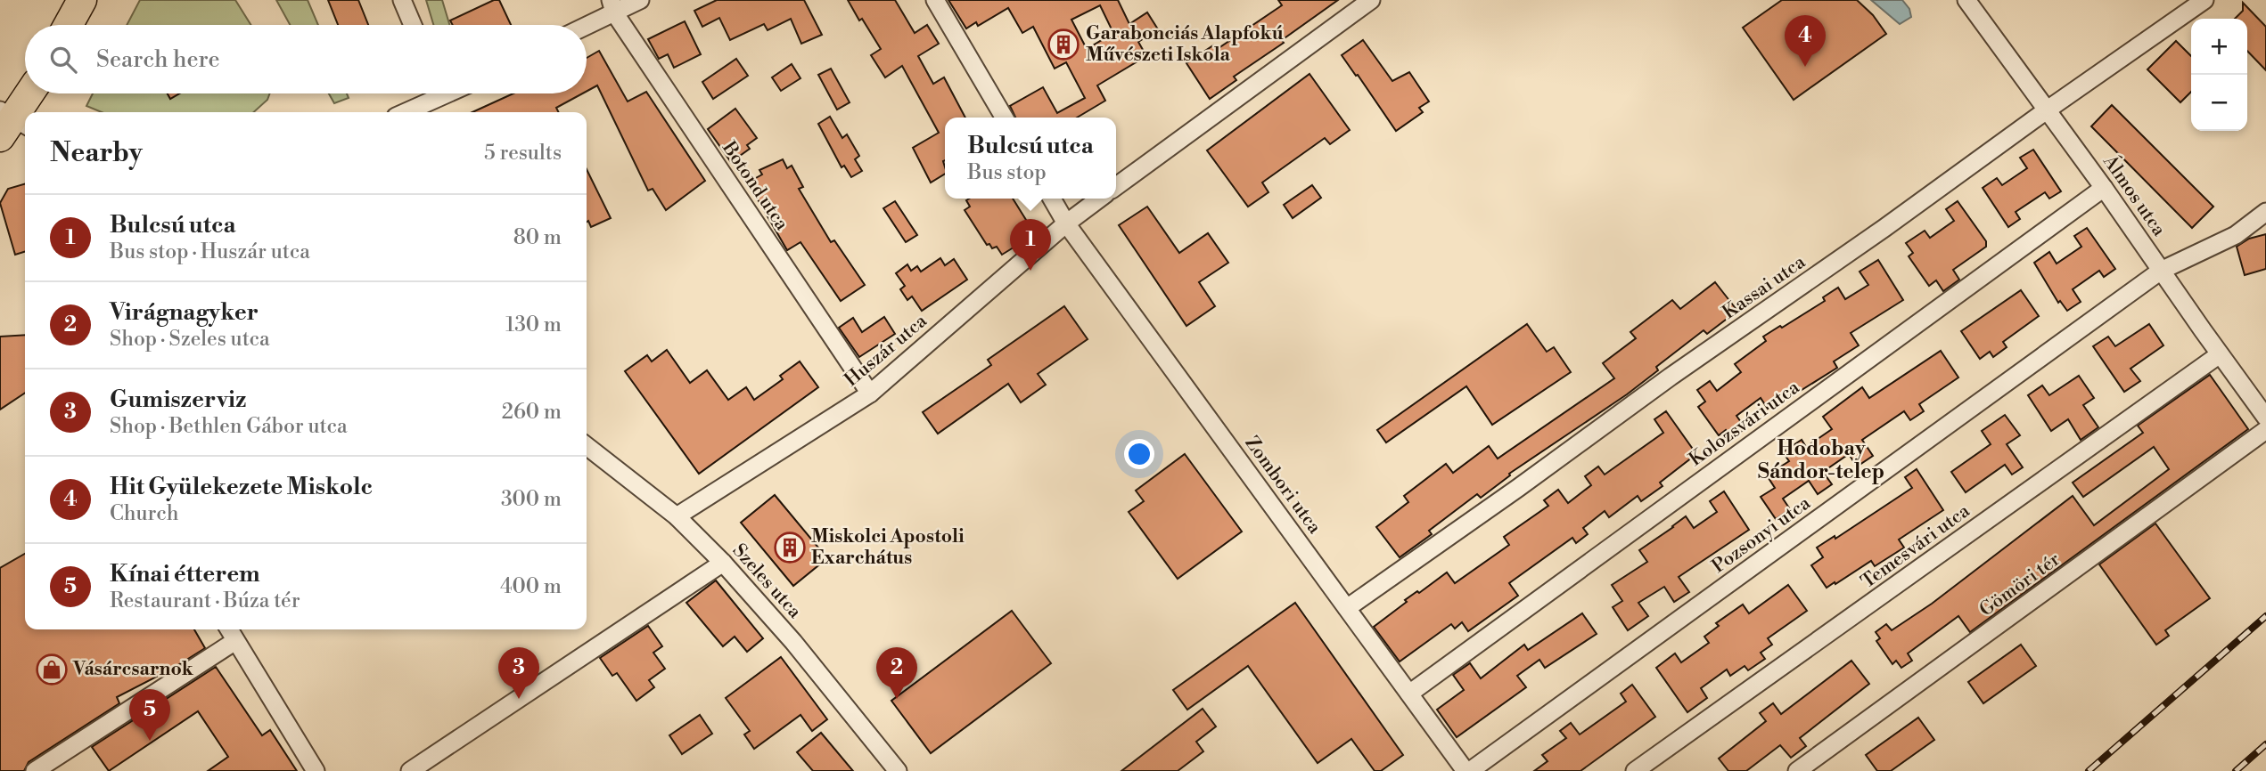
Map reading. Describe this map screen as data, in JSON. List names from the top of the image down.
{
  "streets": {
    "street": [
      "Botond utca",
      "Álmos utca",
      "Kassai utca",
      "Huszár utca",
      "Kolozsvári utca",
      "Zombori utca",
      "Pozsonyi utca",
      "Temesvári utca",
      "Szeles utca",
      "Gömöri tér"
    ]
  },
  "crossings": [
    ["Botond utca", "Huszár utca"],
    ["Álmos utca", "Kassai utca"],
    ["Álmos utca", "Kolozsvári utca"],
    ["Álmos utca", "Pozsonyi utca"],
    ["Álmos utca", "Temesvári utca"],
    ["Kassai utca", "Zombori utca"],
    ["Huszár utca", "Zombori utca"],
    ["Huszár utca", "Szeles utca"],
    ["Kolozsvári utca", "Zombori utca"],
    ["Zombori utca", "Pozsonyi utca"]
  ],
  "districts": ["Hodobay Sándor-telep"],
  "places": {
    "building": ["Garabonciás Alapfokú Művészeti Iskola", "Miskolci Apostoli Exarchátus"],
    "shop": ["Vásárcsarnok"]
  },
  "page": {
    "pins": [
      "4",
      "1",
      "2",
      "3",
      "5"
    ],
    "map_buttons": ["+", "−"],
    "search": "Search here",
    "heading": ["Nearby", "5 results"],
    "popup": ["Bulcsú utca", "Bus stop"],
    "list": [
      {
        "mark": "1",
        "name": "Bulcsú utca",
        "note": "Bus stop · Huszár utca",
        "value": "80 m"
      },
      {
        "mark": "2",
        "name": "Virágnagyker",
        "note": "Shop · Szeles utca",
        "value": "130 m"
      },
      {
        "mark": "3",
        "name": "Gumiszerviz",
        "note": "Shop · Bethlen Gábor utca",
        "value": "260 m"
      },
      {
        "mark": "4",
        "name": "Hit Gyülekezete Miskolc",
        "note": "Church",
        "value": "300 m"
      },
      {
        "mark": "5",
        "name": "Kínai étterem",
        "note": "Restaurant · Búza tér",
        "value": "400 m"
      }
    ]
  }
}
